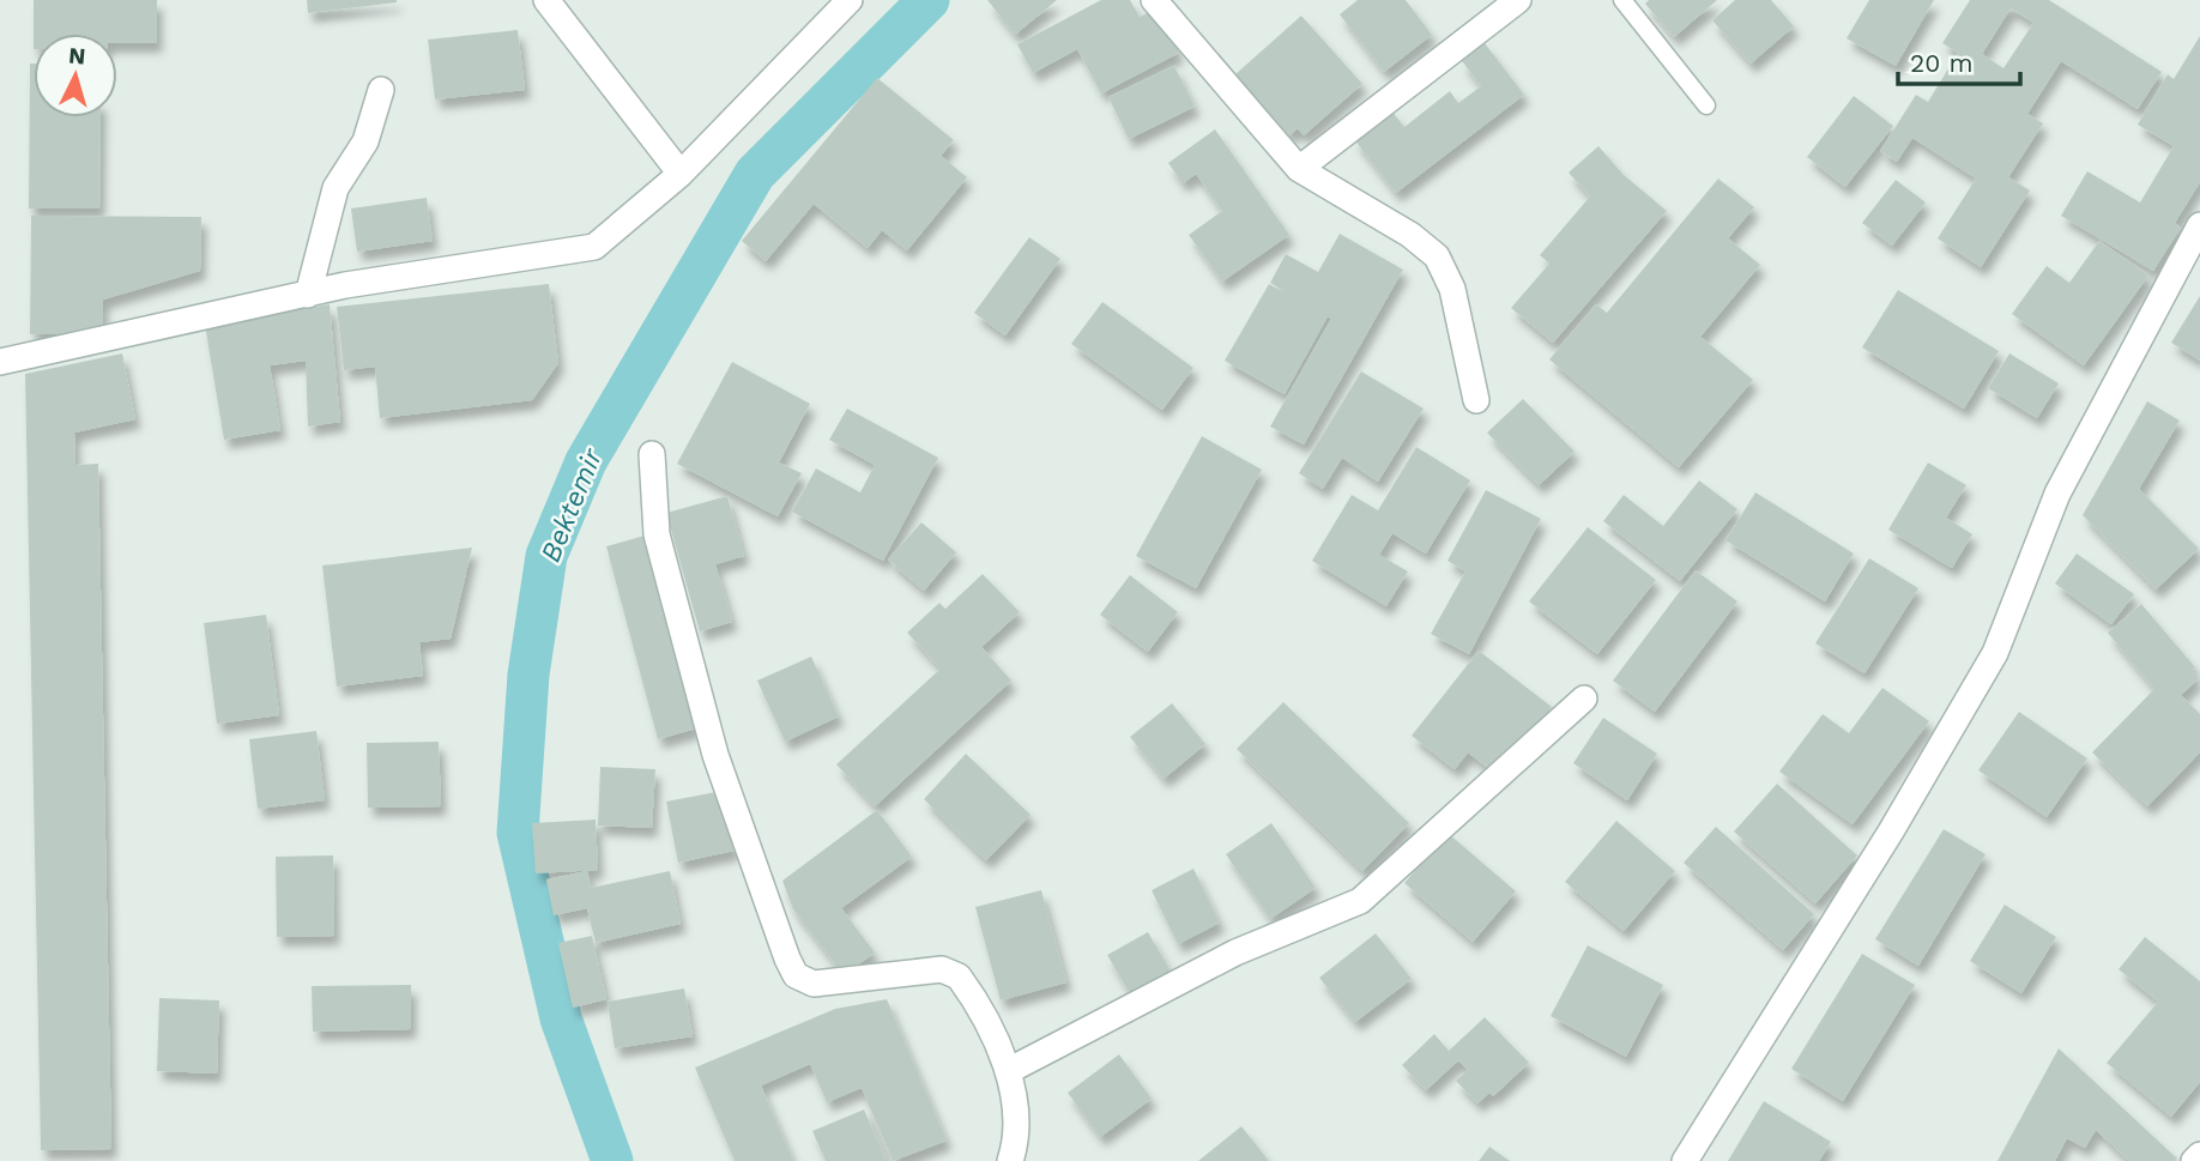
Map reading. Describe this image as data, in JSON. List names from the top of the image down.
{
  "water": ["Bektemir"],
  "scale_bar": "20 m",
  "north": "top"
}
